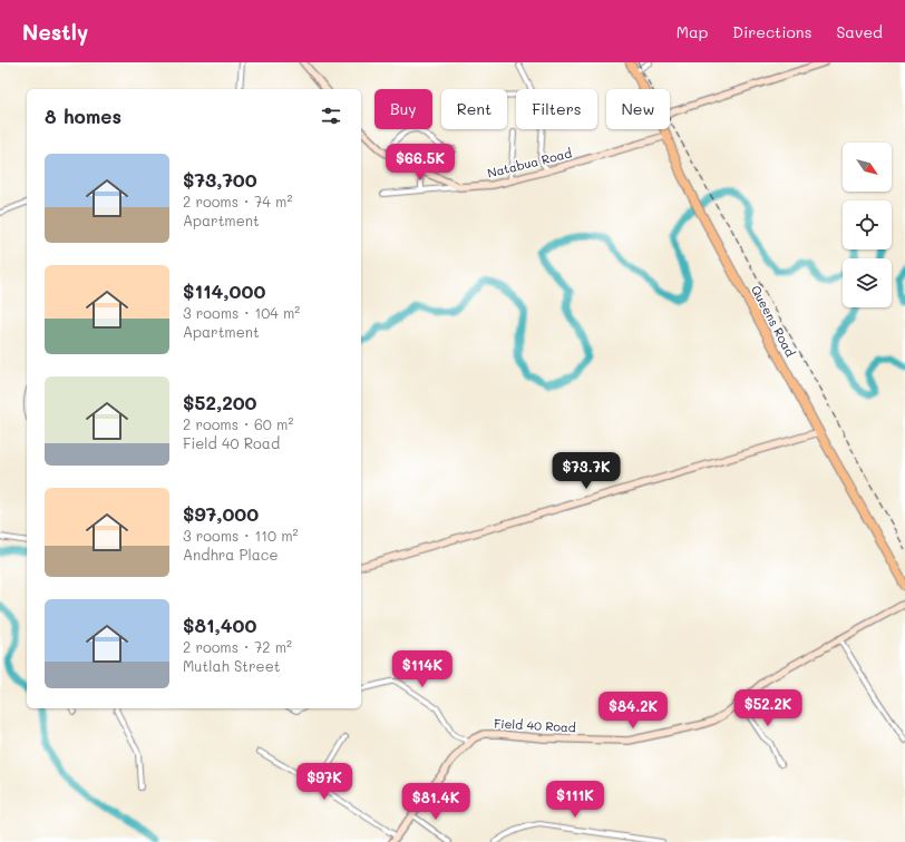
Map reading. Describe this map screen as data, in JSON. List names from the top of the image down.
{
  "streets": {
    "highway": ["Queens Road"],
    "street": ["Natabua Road", "Field 40 Road"]
  },
  "crossings": [
    ["Natabua Road", "Queens Road"]
  ],
  "north": "bottom right",
  "page": {
    "header": "Nestly",
    "nav": ["Map", "Directions", "Saved"],
    "chip": [
      "Buy",
      "Rent",
      "Filters",
      "New"
    ],
    "heading": "8 homes",
    "list": [
      {
        "name": "$73,700",
        "note": "2 rooms · 74 m² · Apartment"
      },
      {
        "name": "$114,000",
        "note": "3 rooms · 104 m² · Apartment"
      },
      {
        "name": "$52,200",
        "note": "2 rooms · 60 m² · Field 40 Road"
      },
      {
        "name": "$97,000",
        "note": "3 rooms · 110 m² · Andhra Place"
      },
      {
        "name": "$81,400",
        "note": "2 rooms · 72 m² · Mutlah Street"
      }
    ],
    "price": [
      "$66.5K",
      "$73.7K",
      "$114K",
      "$52.2K",
      "$84.2K",
      "$97K",
      "$111K",
      "$81.4K"
    ]
  }
}
